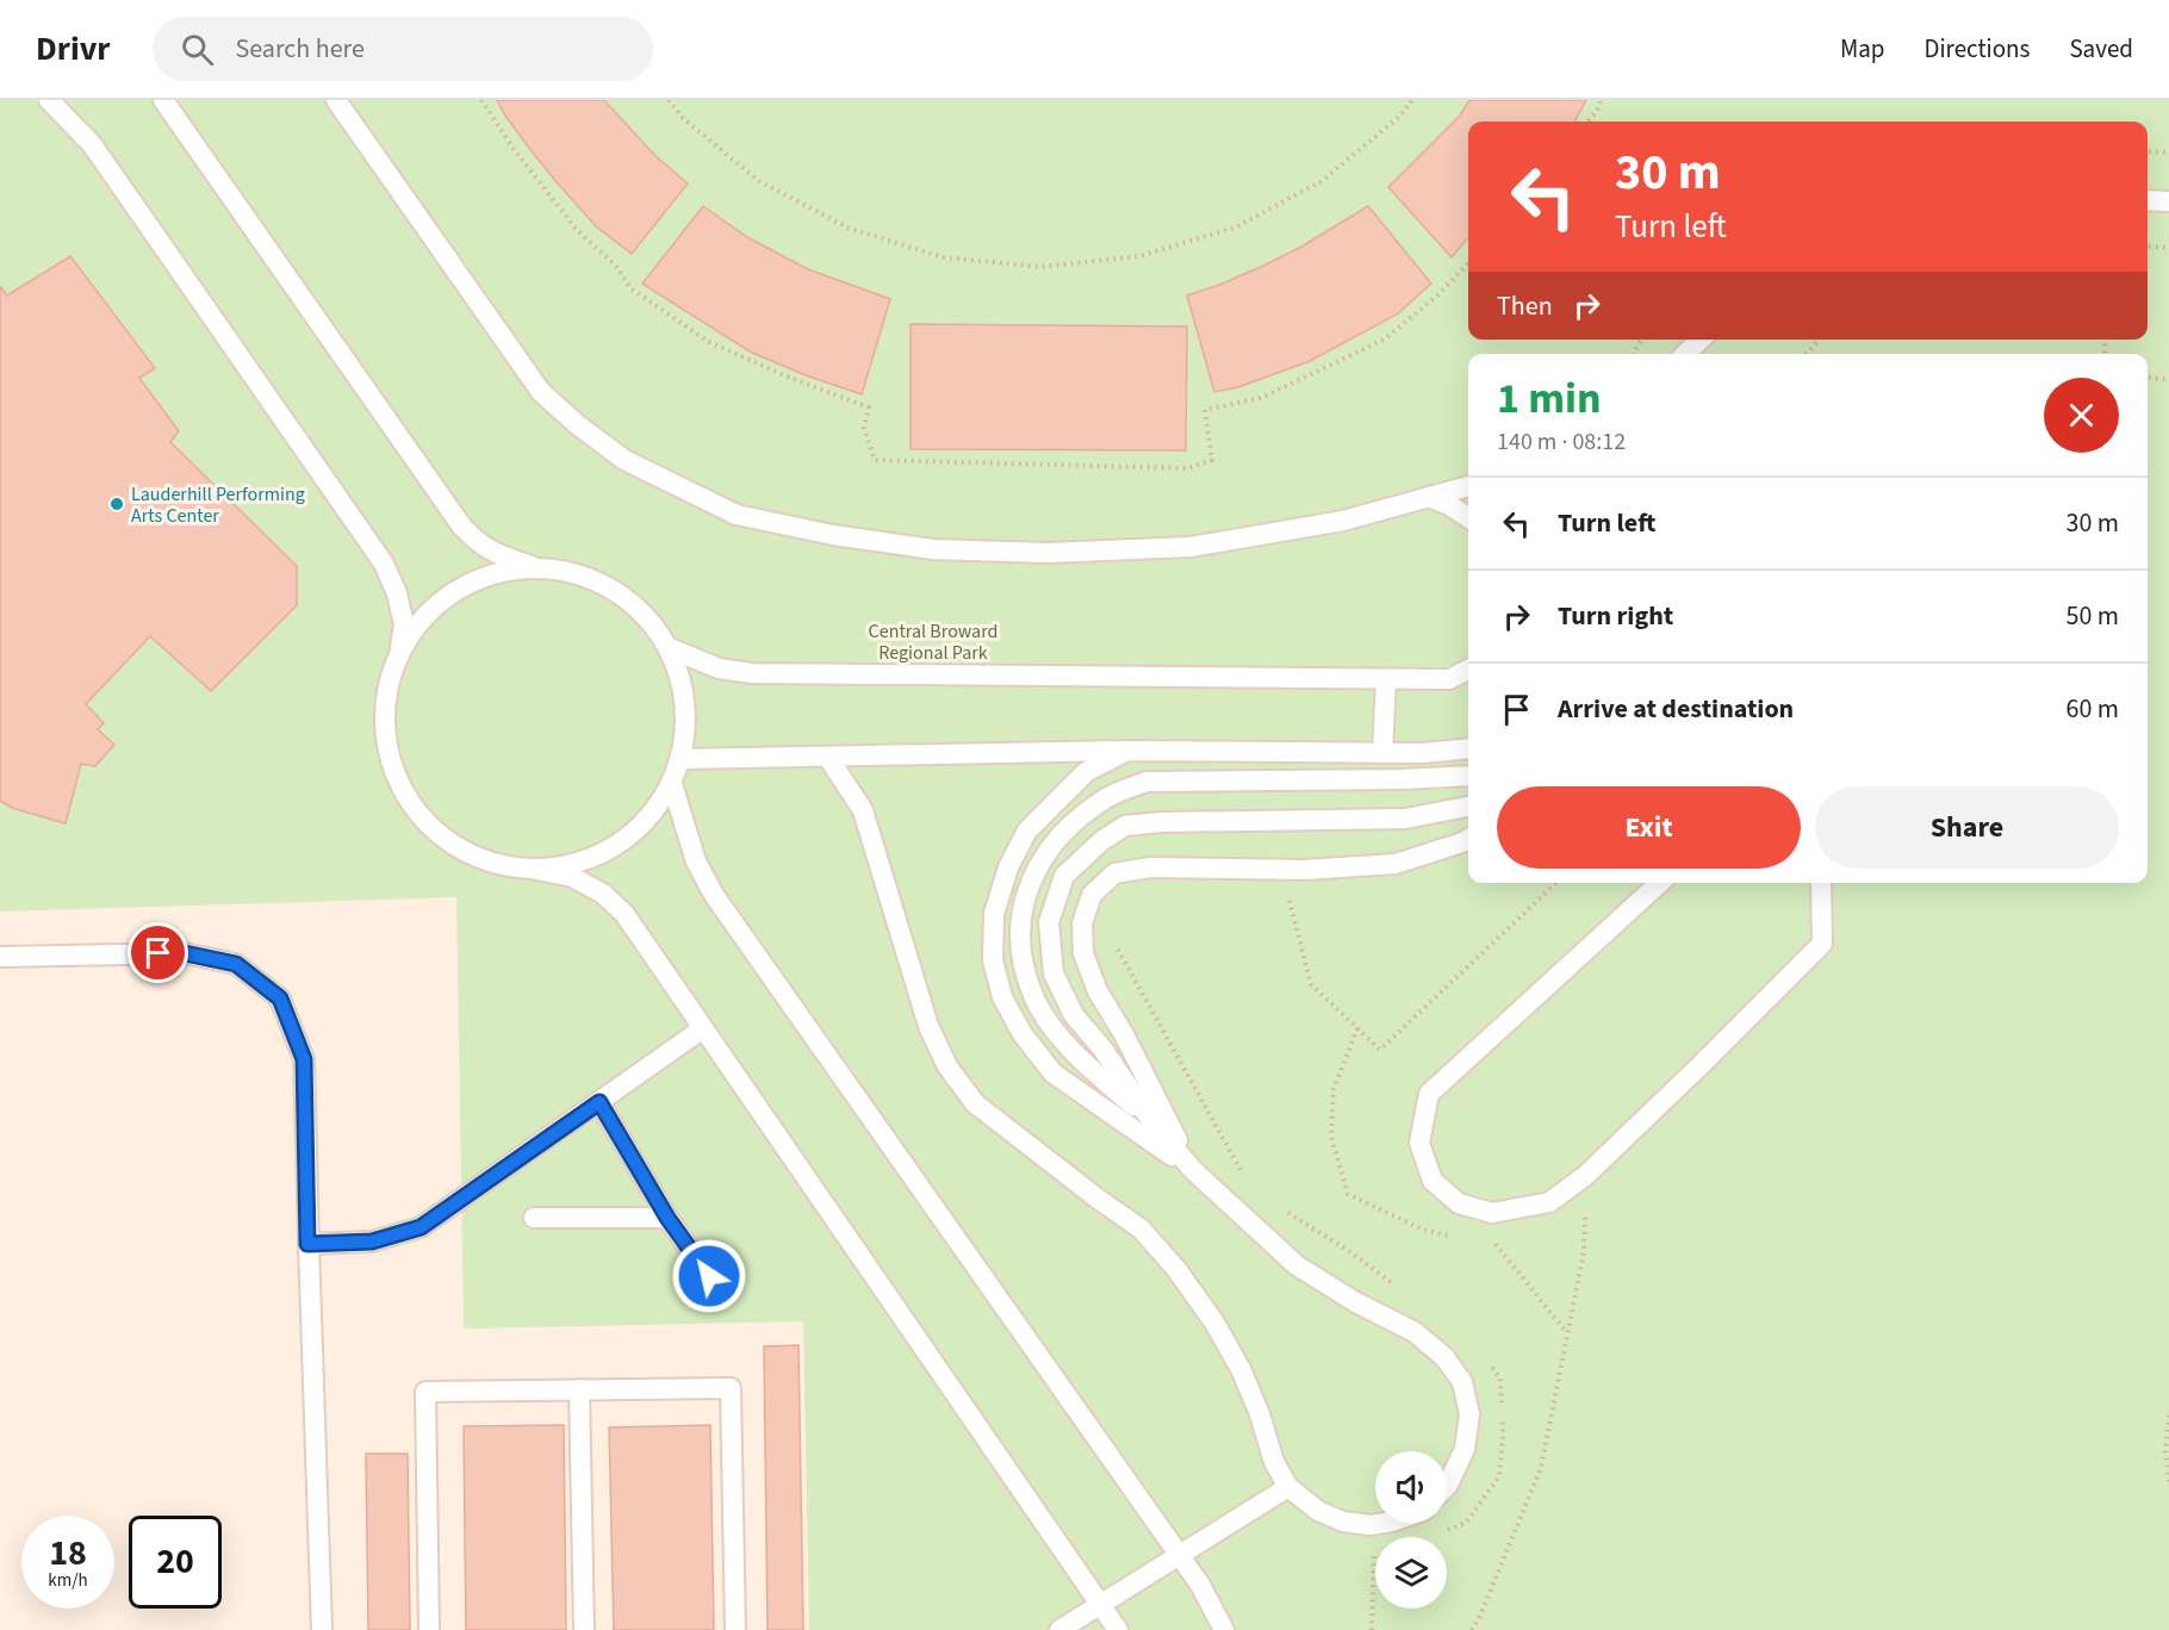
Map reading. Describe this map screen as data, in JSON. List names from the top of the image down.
{
  "parks": ["Central Broward Regional Park"],
  "places": ["Lauderhill Performing Arts Center"],
  "page": {
    "header": "Drivr",
    "search": "Search here",
    "nav": ["Map", "Directions", "Saved"],
    "turn": ["30 m", "Turn left"],
    "then": "Then",
    "heading": ["1 min", "140 m · 08:12"],
    "list": [
      {
        "name": "Turn left",
        "value": "30 m"
      },
      {
        "name": "Turn right",
        "value": "50 m"
      },
      {
        "name": "Arrive at destination",
        "value": "60 m"
      }
    ],
    "buttons": ["Exit", "Share"],
    "speed": "18 km/h",
    "limit": "20"
  }
}
